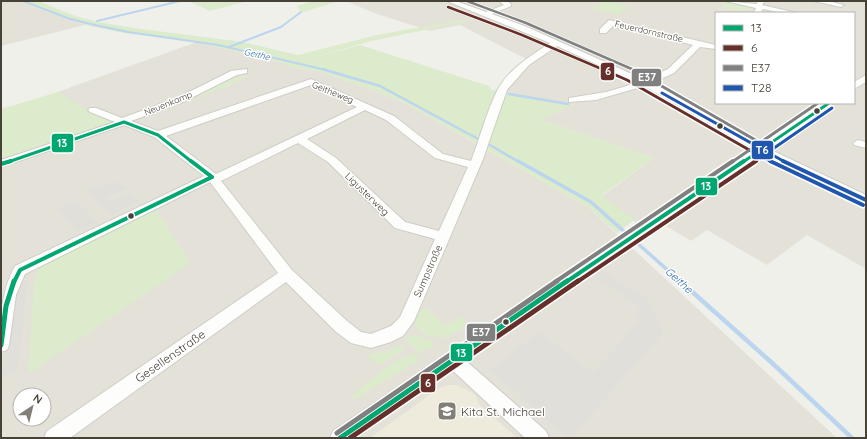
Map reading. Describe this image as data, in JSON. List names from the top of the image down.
{
  "streets": {
    "street": [
      "Feuerdornstraße",
      "Geitheweg",
      "Neuenkamp",
      "Ligusterweg",
      "Sumpstraße",
      "Gesellenstraße"
    ]
  },
  "crossings": [
    ["Geitheweg", "Sumpstraße"],
    ["Ligusterweg", "Sumpstraße"],
    ["Sumpstraße", "Gesellenstraße"]
  ],
  "water": ["Geithe"],
  "places": {
    "school or university": ["Kita St. Michael"]
  },
  "lines": [
    "transit line E37",
    "transit line 6",
    "transit line T6",
    "transit line 13",
    "transit line T28"
  ],
  "legend": [
    "13",
    "6",
    "E37",
    "T28"
  ],
  "north": "top right"
}
